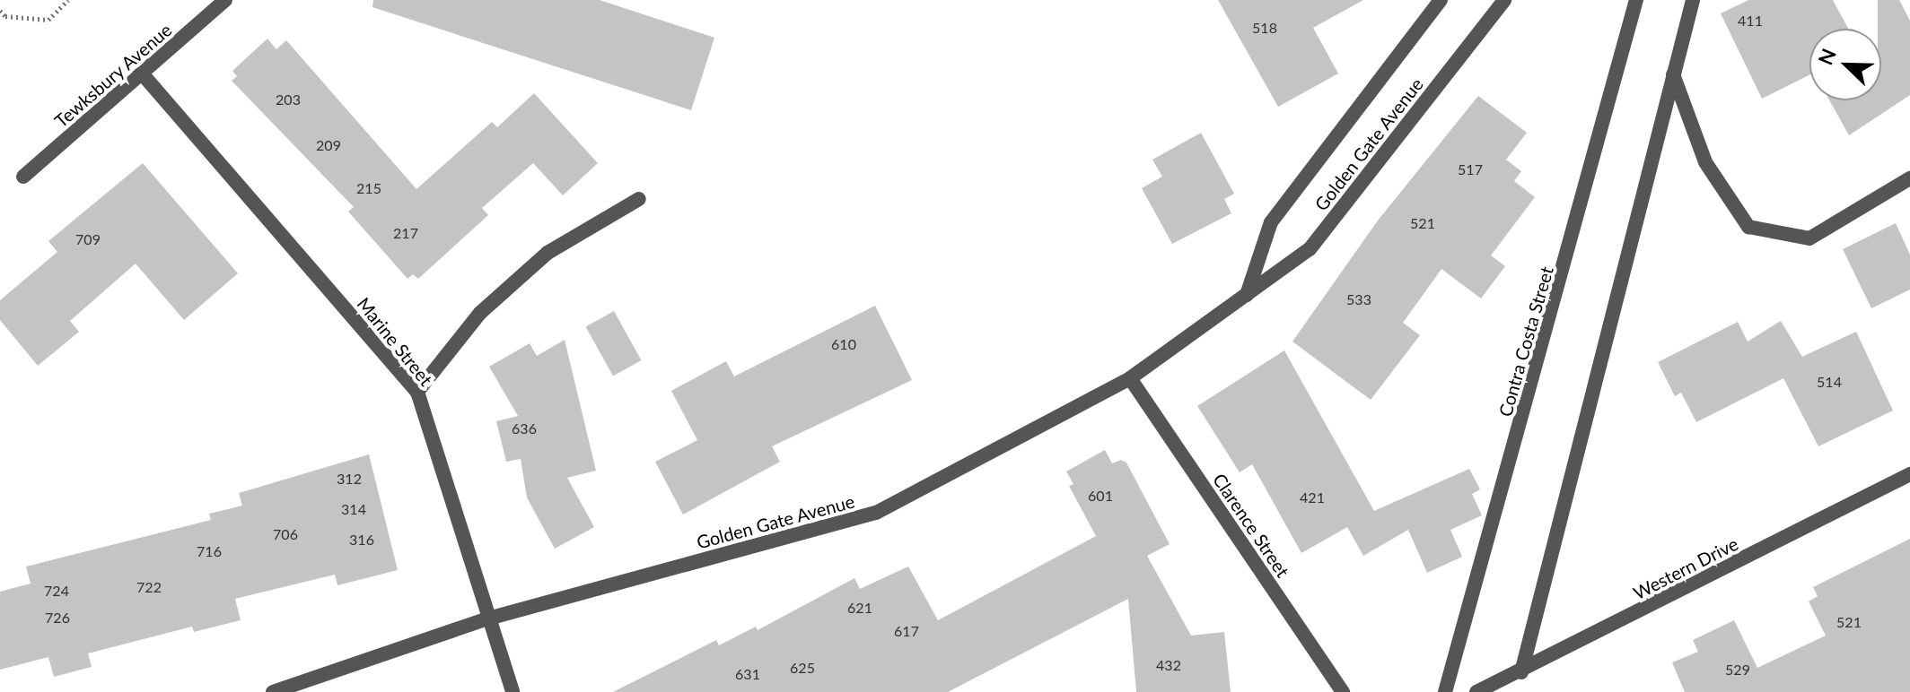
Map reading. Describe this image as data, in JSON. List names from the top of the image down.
{
  "streets": {
    "street": [
      "Tewksbury Avenue",
      "Golden Gate Avenue",
      "Marine Street",
      "Contra Costa Street",
      "Clarence Street",
      "Western Drive"
    ]
  },
  "crossings": [
    ["Tewksbury Avenue", "Marine Street"],
    ["Golden Gate Avenue", "Marine Street"],
    ["Golden Gate Avenue", "Clarence Street"]
  ],
  "house_numbers": [
    "411",
    "518",
    "203",
    "209",
    "517",
    "215",
    "521",
    "217",
    "709",
    "533",
    "610",
    "514",
    "636",
    "312",
    "601",
    "421",
    "314",
    "706",
    "316",
    "716",
    "722",
    "724",
    "621",
    "726",
    "521",
    "617",
    "432",
    "625",
    "529",
    "631"
  ],
  "north": "top left"
}
